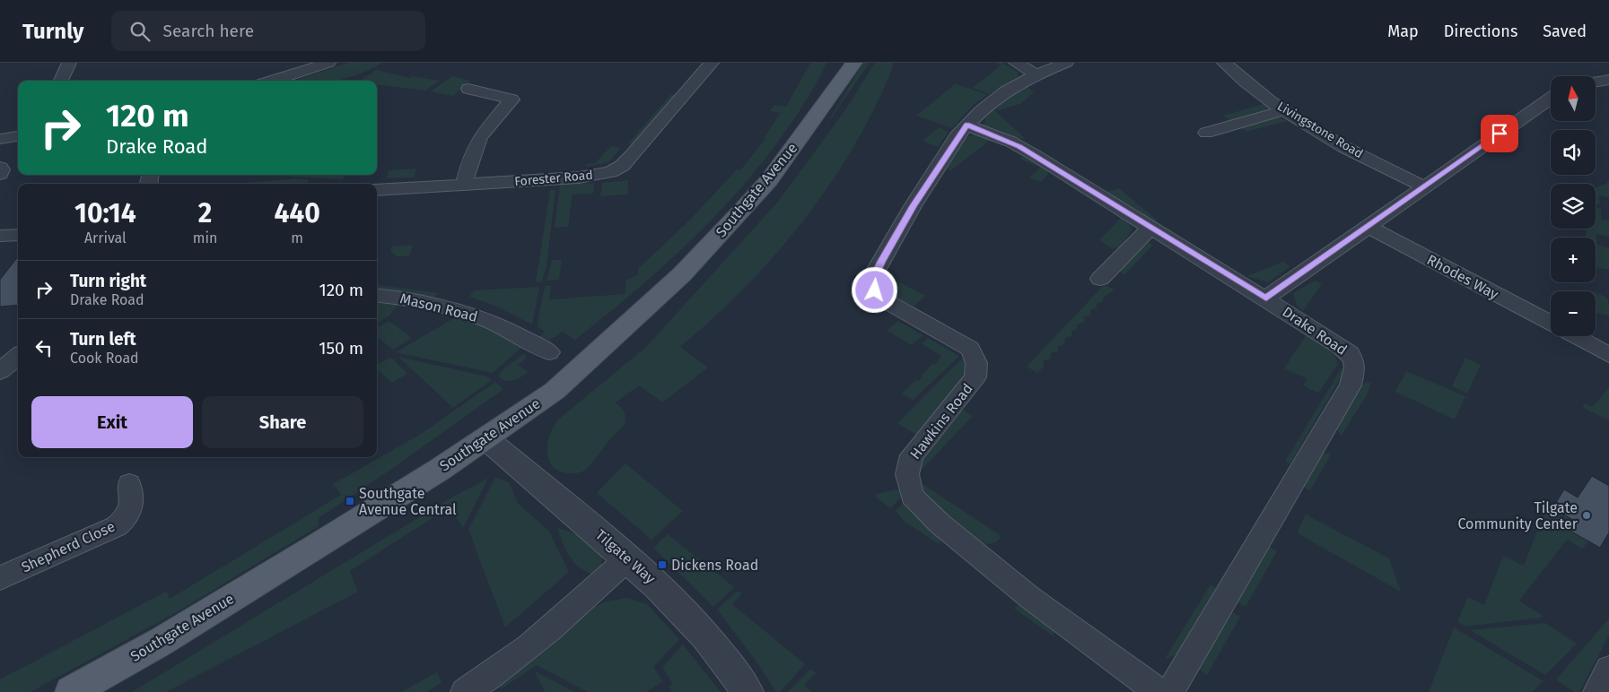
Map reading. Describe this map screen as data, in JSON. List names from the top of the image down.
{
  "streets": {
    "main road": ["Southgate Avenue"],
    "street": [
      "Livingstone Road",
      "Forester Road",
      "Rhodes Way",
      "Mason Road",
      "Drake Road",
      "Hawkins Road",
      "Shepherd Close",
      "Tilgate Way"
    ]
  },
  "crossings": [
    ["Southgate Avenue", "Tilgate Way"],
    ["Drake Road", "Hawkins Road"]
  ],
  "places": {
    "transit": ["Southgate Avenue Central", "Dickens Road"],
    "other": ["Tilgate Community Center"]
  },
  "north": "top",
  "page": {
    "header": "Turnly",
    "search": "Search here",
    "nav": ["Map", "Directions", "Saved"],
    "map_buttons": ["+", "−"],
    "turn": ["120 m", "Drake Road"],
    "eta": [
      "10:14",
      "Arrival",
      "2",
      "min",
      "440",
      "m"
    ],
    "list": [
      {
        "name": "Turn right",
        "note": "Drake Road",
        "value": "120 m"
      },
      {
        "name": "Turn left",
        "note": "Cook Road",
        "value": "150 m"
      }
    ],
    "buttons": ["Exit", "Share"]
  }
}
